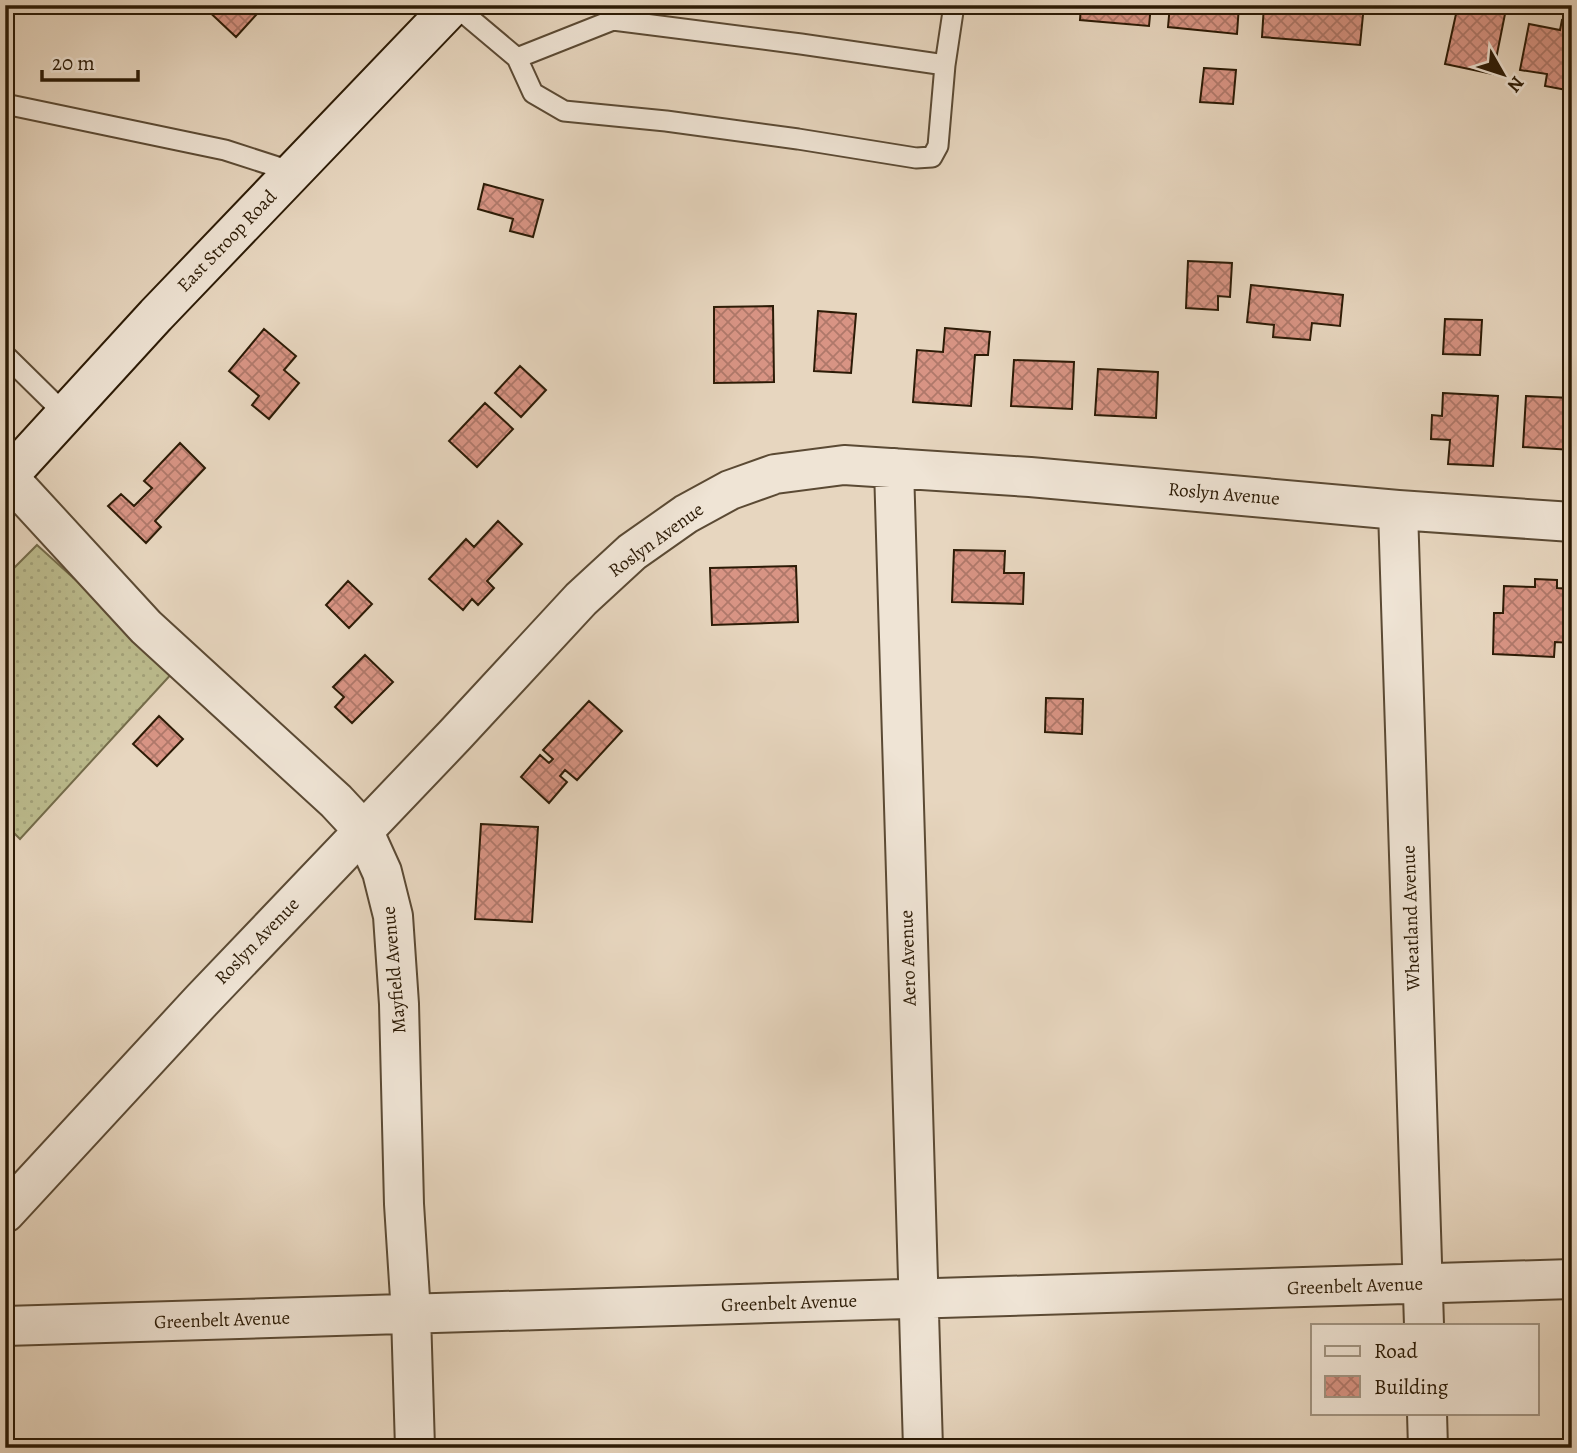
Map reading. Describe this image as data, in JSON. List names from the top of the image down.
{
  "streets": {
    "street": [
      "East Stroop Road",
      "Roslyn Avenue",
      "Wheatland Avenue",
      "Aero Avenue",
      "Mayfield Avenue",
      "Greenbelt Avenue"
    ]
  },
  "crossings": [
    ["East Stroop Road", "Mayfield Avenue"],
    ["Roslyn Avenue", "Wheatland Avenue"],
    ["Roslyn Avenue", "Aero Avenue"],
    ["Roslyn Avenue", "Mayfield Avenue"],
    ["Wheatland Avenue", "Greenbelt Avenue"],
    ["Aero Avenue", "Greenbelt Avenue"],
    ["Mayfield Avenue", "Greenbelt Avenue"]
  ],
  "legend": ["Road", "Building"],
  "scale_bar": "20 m",
  "north": "bottom right"
}
